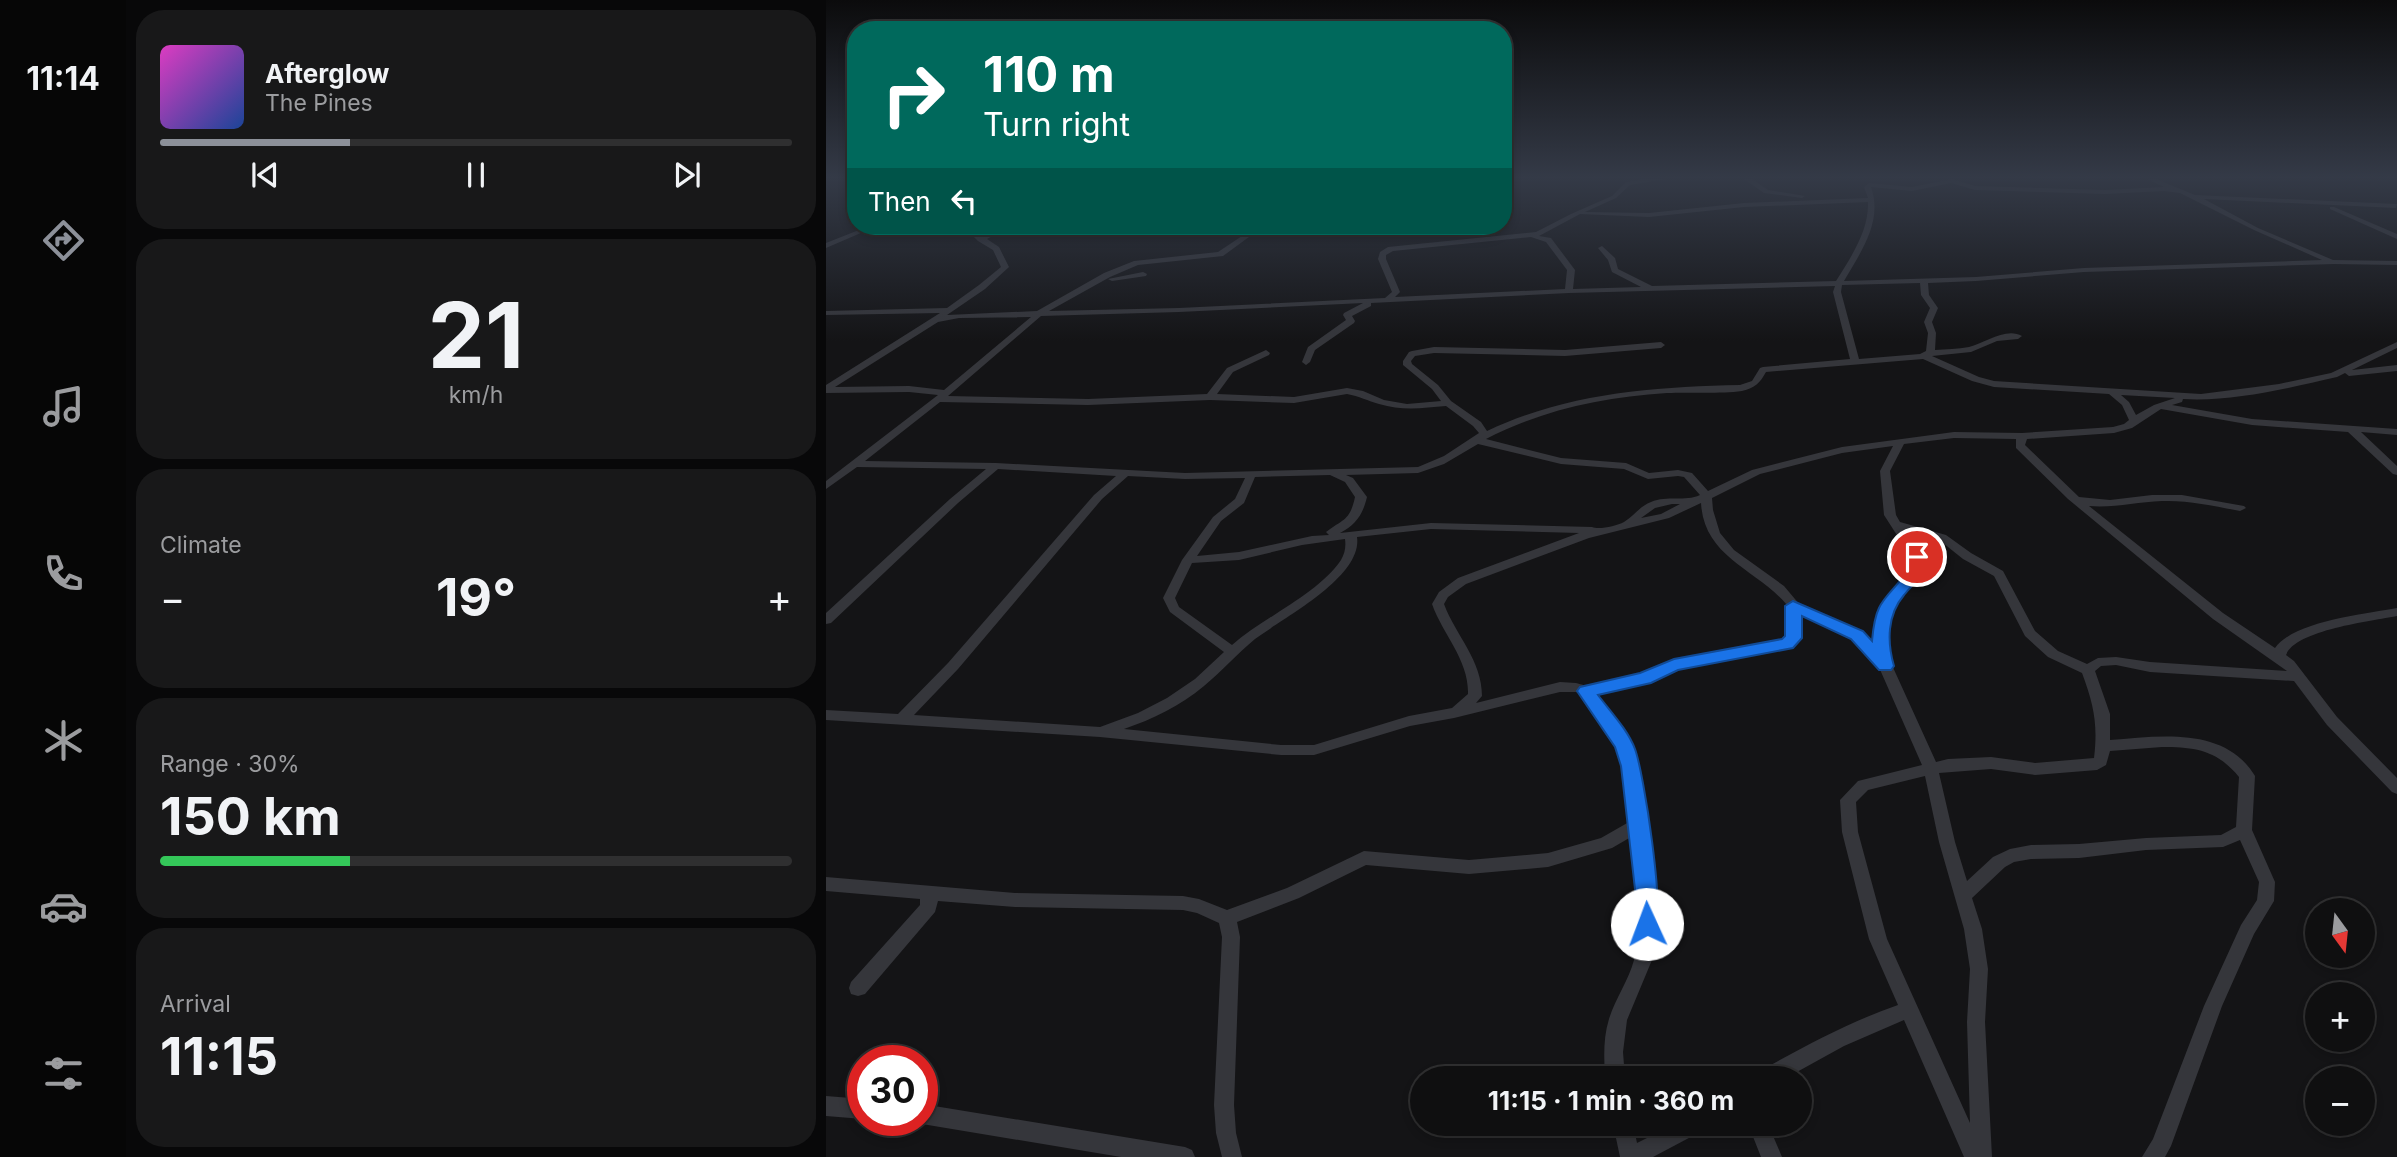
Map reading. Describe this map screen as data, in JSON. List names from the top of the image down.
{
  "north": "bottom",
  "page": {
    "tabs": "11:14",
    "turn": ["110 m", "Turn right"],
    "song": ["Afterglow", "The Pines"],
    "then": "Then",
    "tile": [
      ["21", "km/h"],
      "Climate",
      ["Range · 30%", "150 km"],
      ["Arrival", "11:15"]
    ],
    "heat": ["−", "19°", "+"],
    "map_buttons": ["+", "−"],
    "limit": "30",
    "trip": "11:15 · 1 min · 360 m"
  }
}
